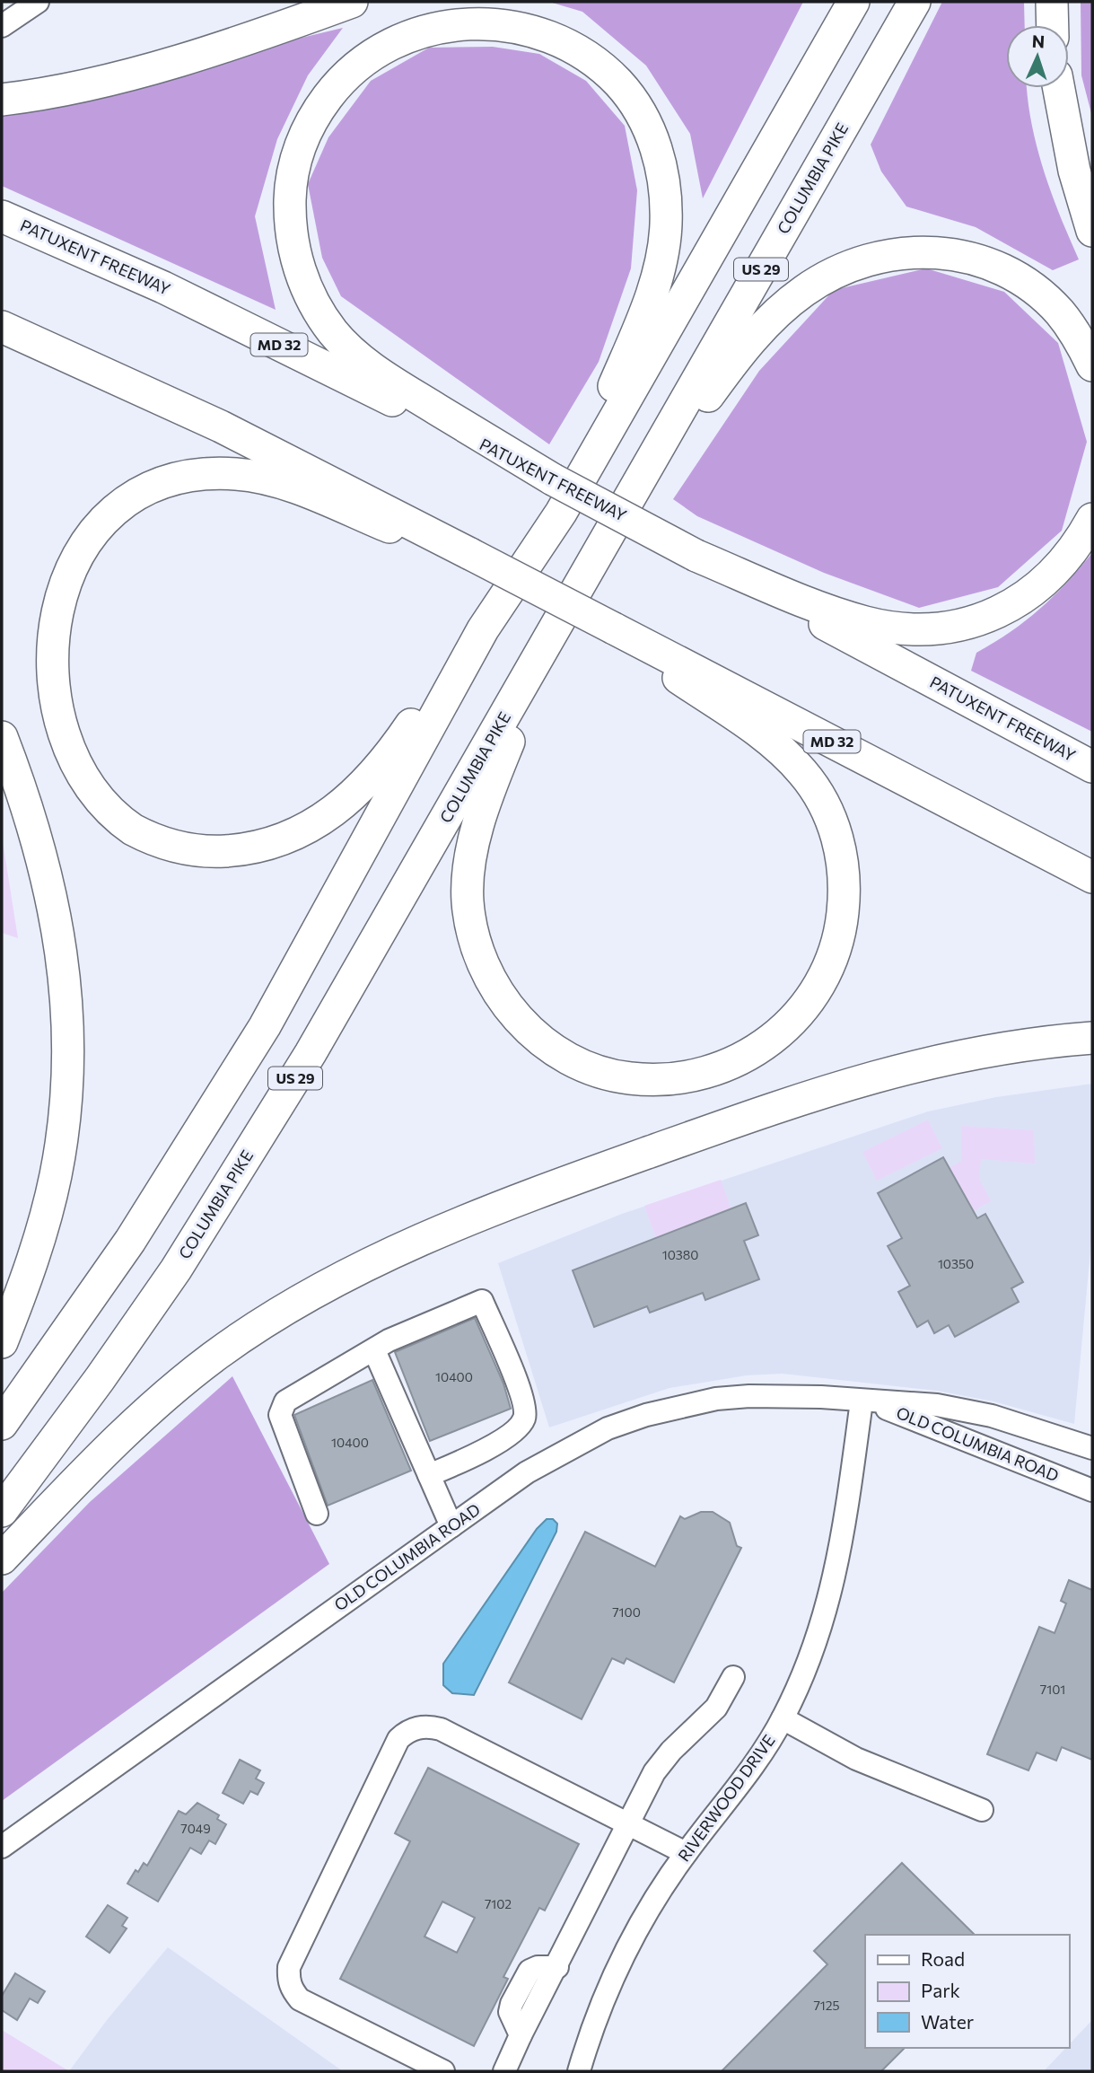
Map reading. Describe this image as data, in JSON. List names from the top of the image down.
{
  "streets": {
    "highway": [
      "COLUMBIA PIKE",
      "PATUXENT FREEWAY",
      "US 29",
      "MD 32"
    ],
    "street": ["OLD COLUMBIA ROAD", "RIVERWOOD DRIVE"]
  },
  "crossings": [
    ["OLD COLUMBIA ROAD", "RIVERWOOD DRIVE"]
  ],
  "house_numbers": [
    "10380",
    "10350",
    "10400",
    "10400",
    "7100",
    "7101",
    "7049",
    "7102",
    "7125"
  ],
  "legend": ["Road", "Park", "Water"],
  "north": "top"
}
